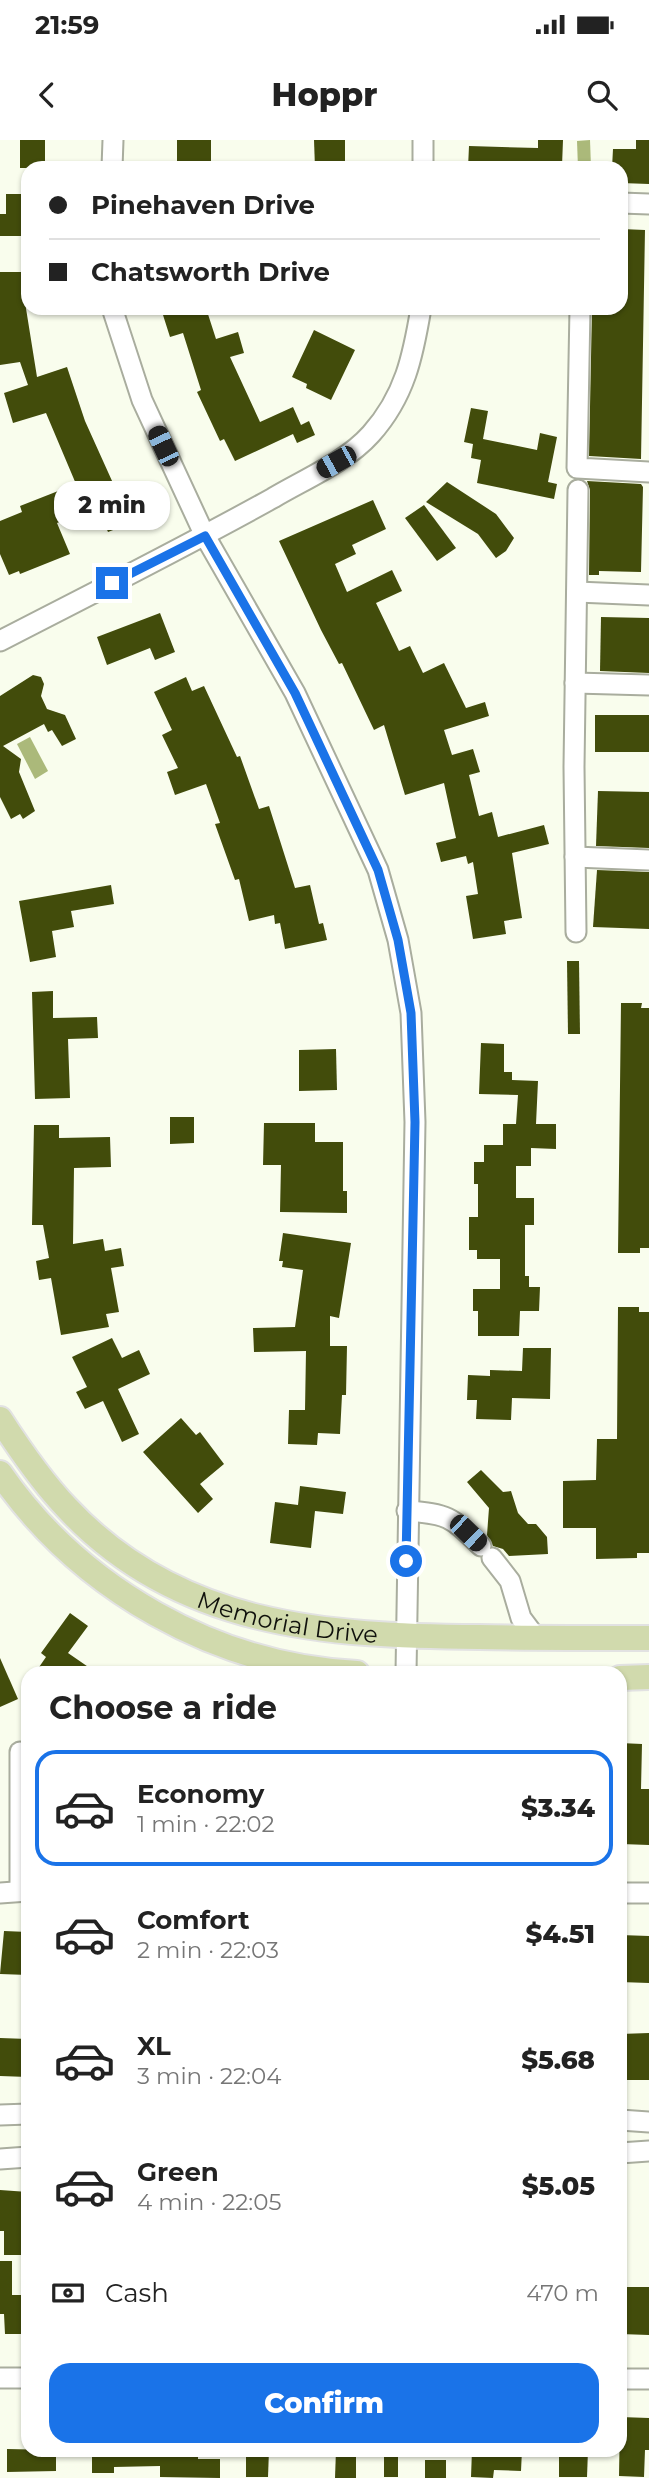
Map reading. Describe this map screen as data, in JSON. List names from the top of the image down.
{
  "streets": {
    "main road": ["Memorial Drive"]
  },
  "page": {
    "status": "21:59",
    "header": "Hoppr",
    "banner": ["Pinehaven Drive", "Chatsworth Drive"],
    "bubble": "2 min",
    "heading": "Choose a ride",
    "list": [
      {
        "name": "Economy",
        "note": "1 min · 22:02",
        "value": "$3.34"
      },
      {
        "name": "Comfort",
        "note": "2 min · 22:03",
        "value": "$4.51"
      },
      {
        "name": "XL",
        "note": "3 min · 22:04",
        "value": "$5.68"
      },
      {
        "name": "Green",
        "note": "4 min · 22:05",
        "value": "$5.05"
      }
    ],
    "pay": ["Cash", "470 m"],
    "buttons": "Confirm"
  }
}
